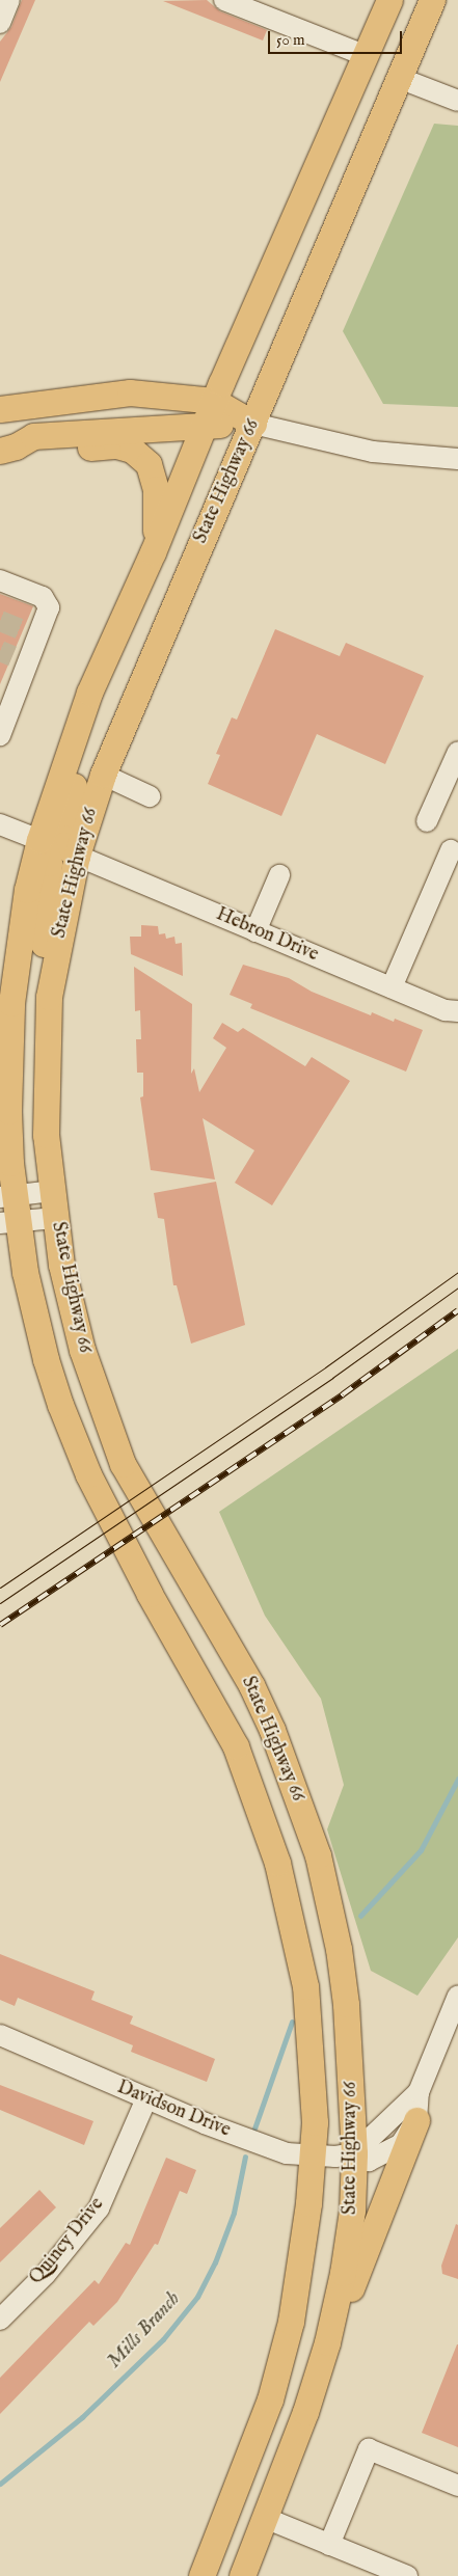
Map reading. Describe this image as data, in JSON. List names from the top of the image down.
{
  "streets": {
    "main road": ["State Highway 66"],
    "street": ["Hebron Drive", "Davidson Drive", "Quincy Drive"]
  },
  "crossings": [
    ["State Highway 66", "Hebron Drive"],
    ["State Highway 66", "Davidson Drive"],
    ["Davidson Drive", "Quincy Drive"]
  ],
  "water": ["Mills Branch"],
  "scale_bar": "50 m"
}
